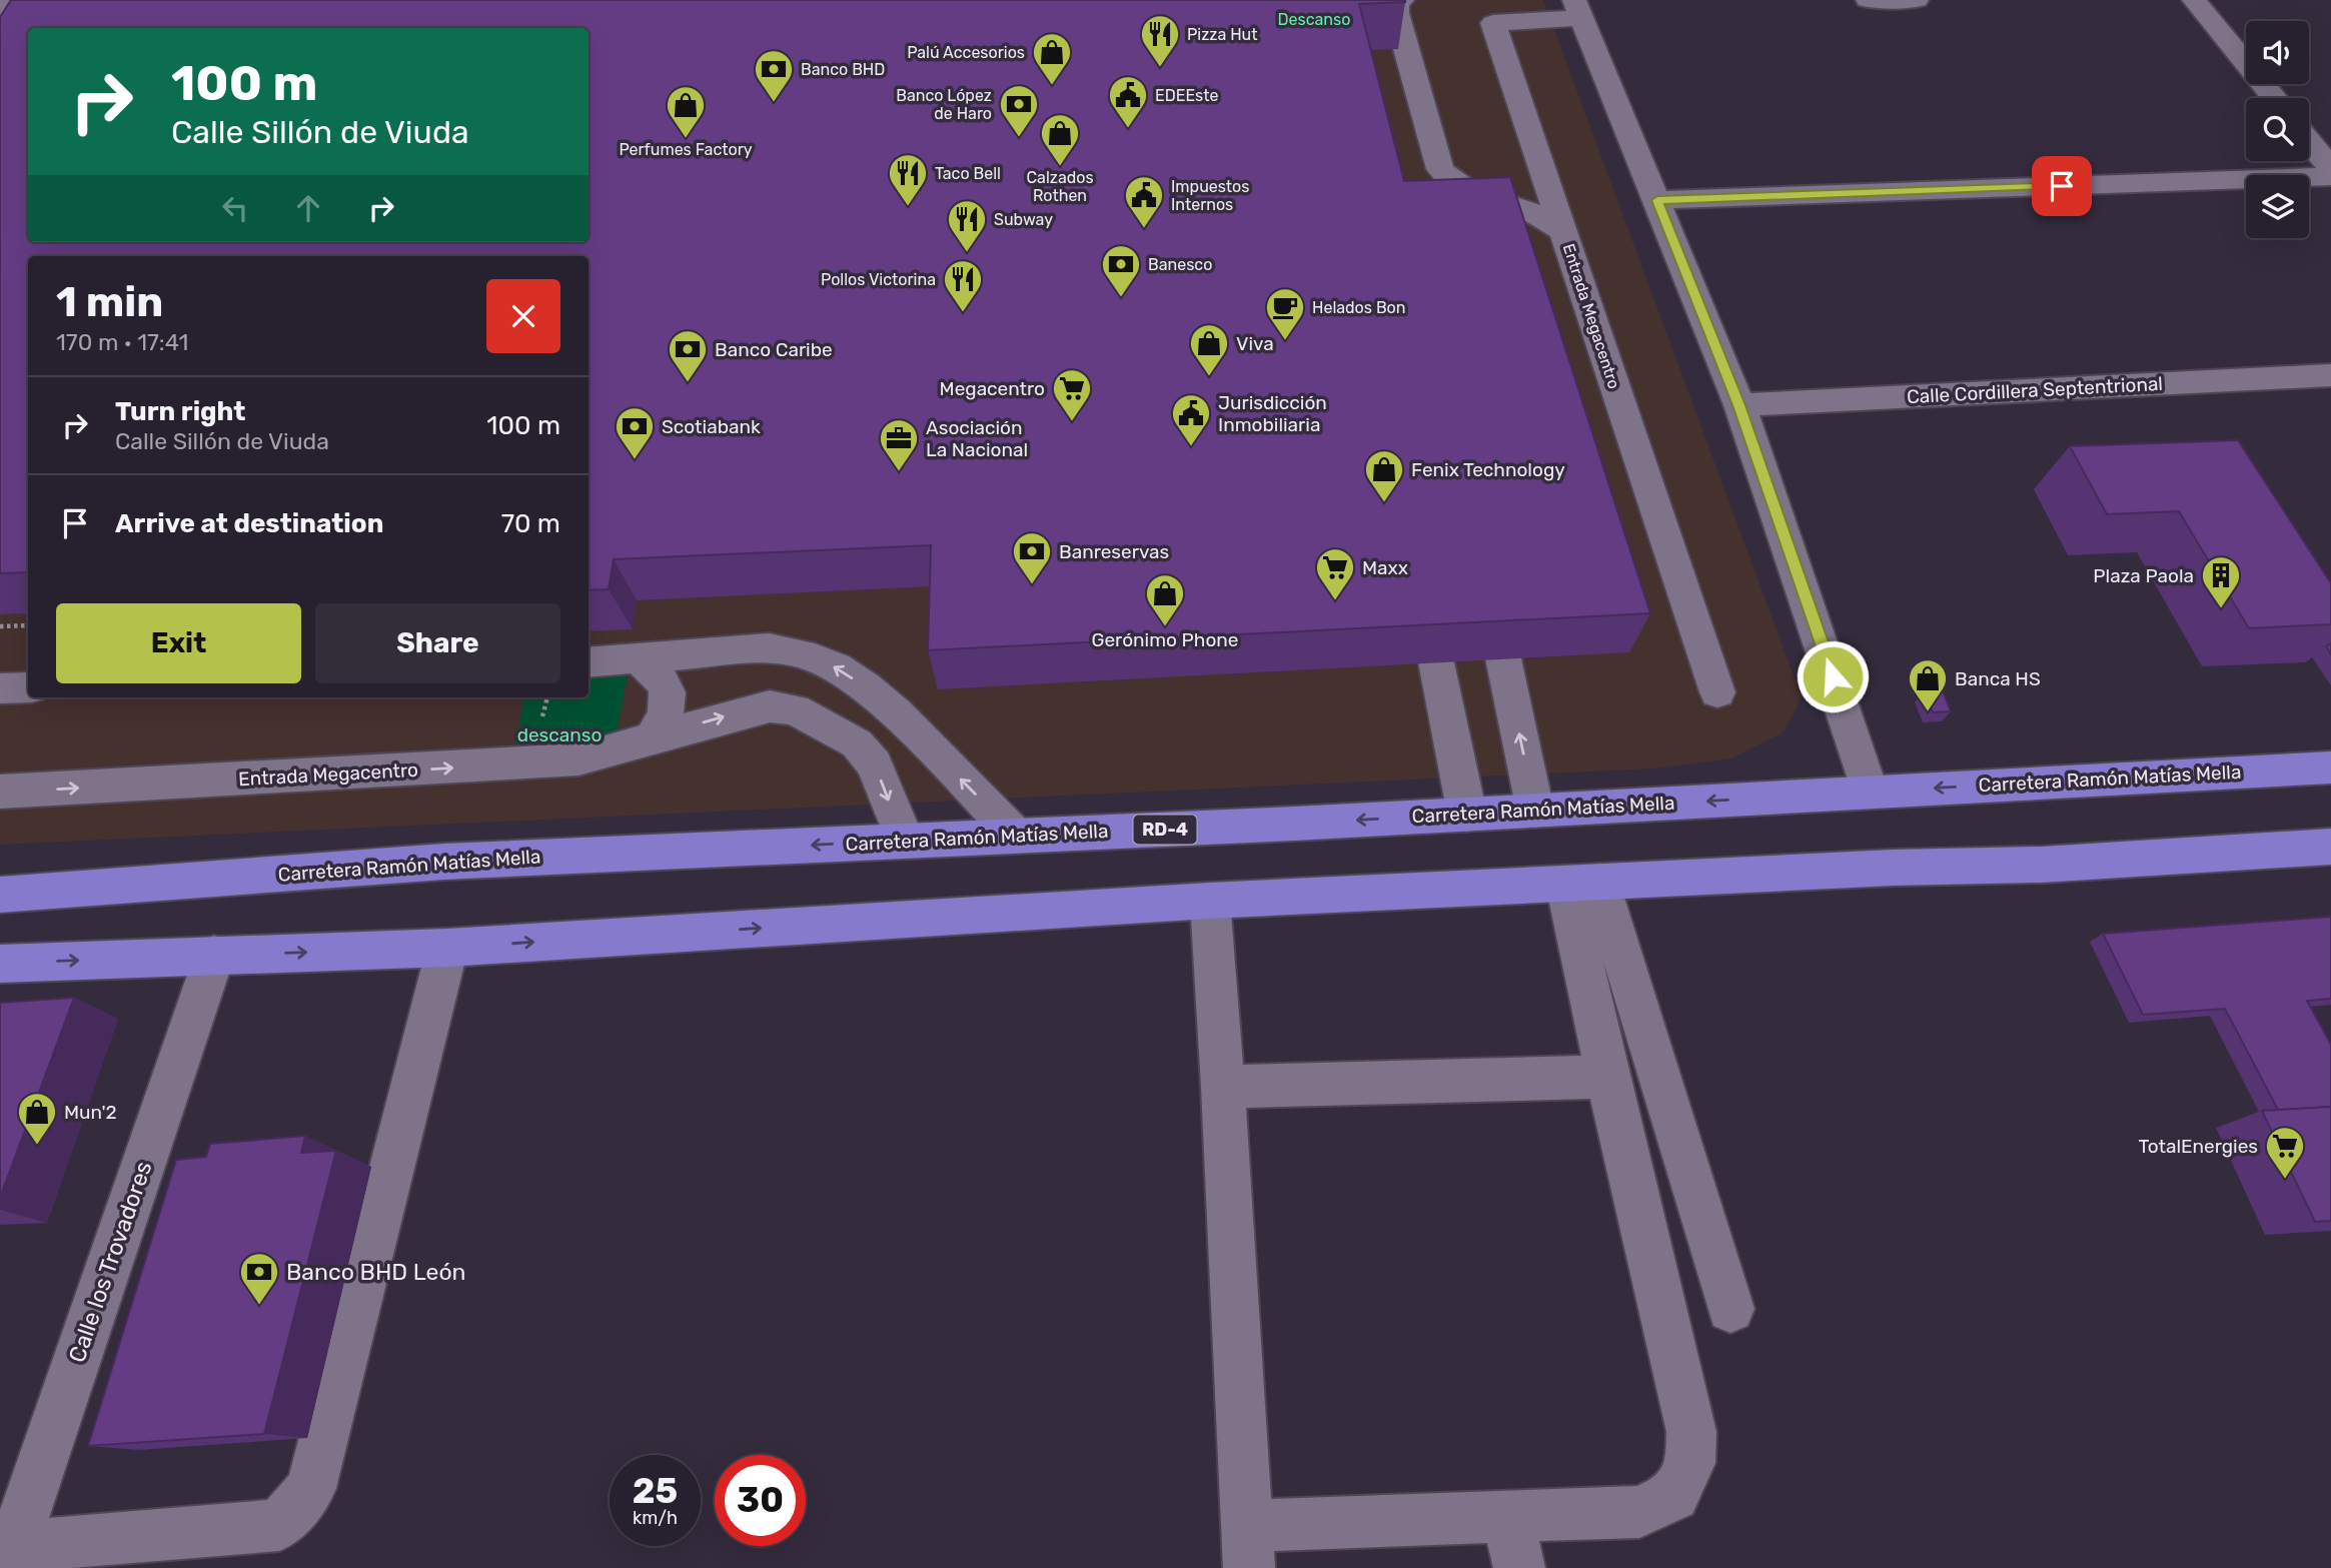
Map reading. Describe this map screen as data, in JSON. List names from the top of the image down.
{
  "streets": {
    "main road": ["Carretera Ramón Matías Mella", "RD-4"],
    "street": ["Entrada Megacentro", "Calle Cordillera Septentrional", "Calle los Trovadores"]
  },
  "crossings": [
    ["Entrada Megacentro", "Carretera Ramón Matías Mella"]
  ],
  "one_way": ["Entrada Megacentro"],
  "parks": ["Descanso", "descanso"],
  "places": {
    "restaurant": [
      "Pizza Hut",
      "Taco Bell",
      "Subway",
      "Pollos Victorina"
    ],
    "shop": [
      "Palú Accesorios",
      "Perfumes Factory",
      "Calzados Rothen",
      "Viva",
      "Fenix Technology",
      "Gerónimo Phone",
      "Banca HS",
      "Mun'2"
    ],
    "bank": [
      "Banco BHD",
      "Banco López de Haro",
      "Banesco",
      "Banco Caribe",
      "Scotiabank",
      "Banreservas",
      "Banco BHD León"
    ],
    "public building": ["EDEEste", "Impuestos Internos", "Jurisdicción Inmobiliaria"],
    "cafe": ["Helados Bon"],
    "supermarket": ["Megacentro", "Maxx", "TotalEnergies"],
    "office": ["Asociación La Nacional"],
    "building": ["Plaza Paola"]
  },
  "page": {
    "turn": ["100 m", "Calle Sillón de Viuda"],
    "heading": ["1 min", "170 m · 17:41"],
    "list": [
      {
        "name": "Turn right",
        "note": "Calle Sillón de Viuda",
        "value": "100 m"
      },
      {
        "name": "Arrive at destination",
        "value": "70 m"
      }
    ],
    "buttons": ["Exit", "Share"],
    "speed": "25 km/h",
    "limit": "30"
  }
}
